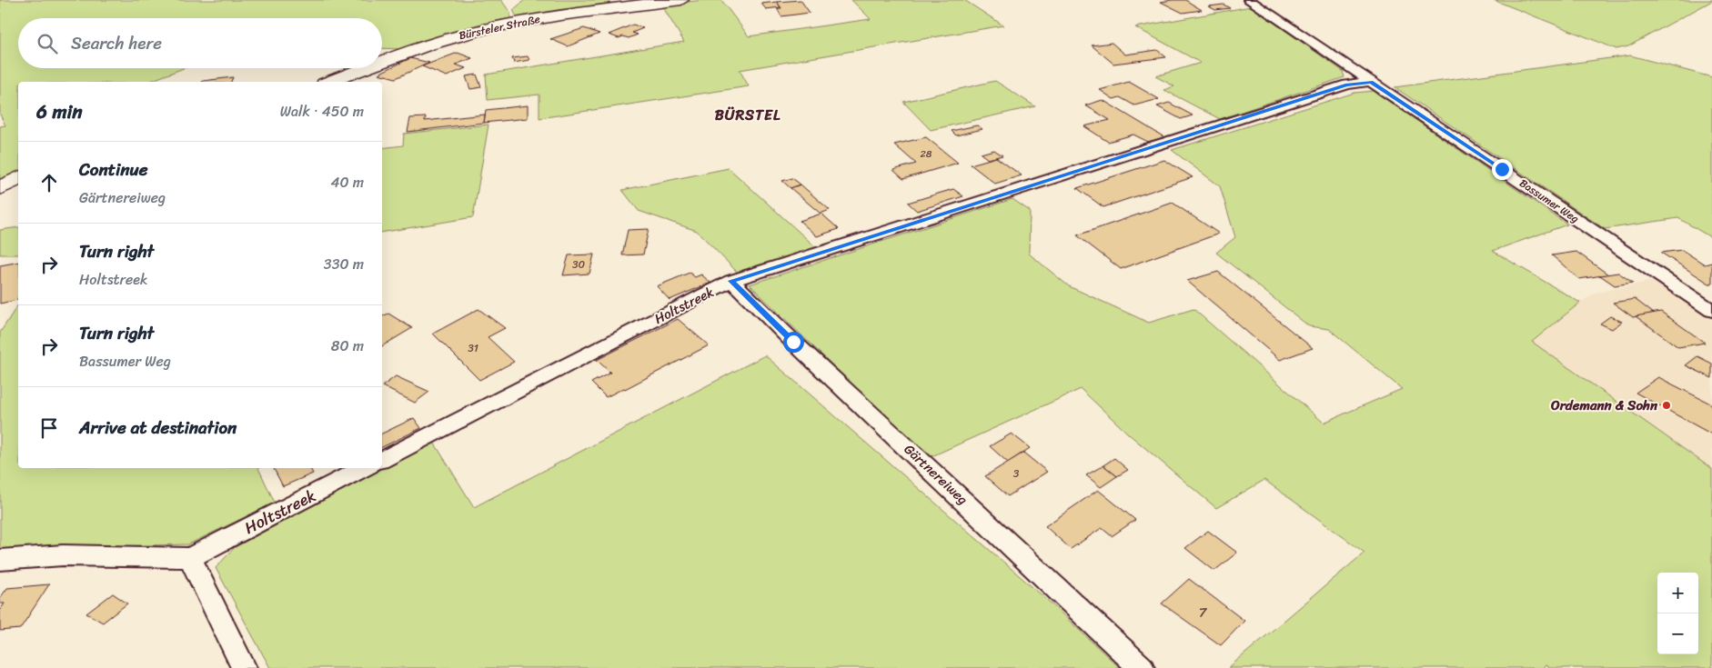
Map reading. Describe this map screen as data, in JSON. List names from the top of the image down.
{
  "streets": {
    "street": [
      "Bürsteler Straße",
      "Bassumer Weg",
      "Holtstreek",
      "Gärtnereiweg"
    ]
  },
  "crossings": [
    ["Bassumer Weg", "Holtstreek"],
    ["Holtstreek", "Gärtnereiweg"]
  ],
  "districts": ["BÜRSTEL"],
  "places": ["Ordemann & Sohn"],
  "house_numbers": [
    "28",
    "30",
    "31",
    "3",
    "7"
  ],
  "page": {
    "search": "Search here",
    "heading": ["6 min", "Walk · 450 m"],
    "list": [
      ["Continue", "Gärtnereiweg", "40 m"],
      ["Turn right", "Holtstreek", "330 m"],
      ["Turn right", "Bassumer Weg", "80 m"],
      "Arrive at destination"
    ],
    "map_buttons": ["+", "−"]
  }
}
